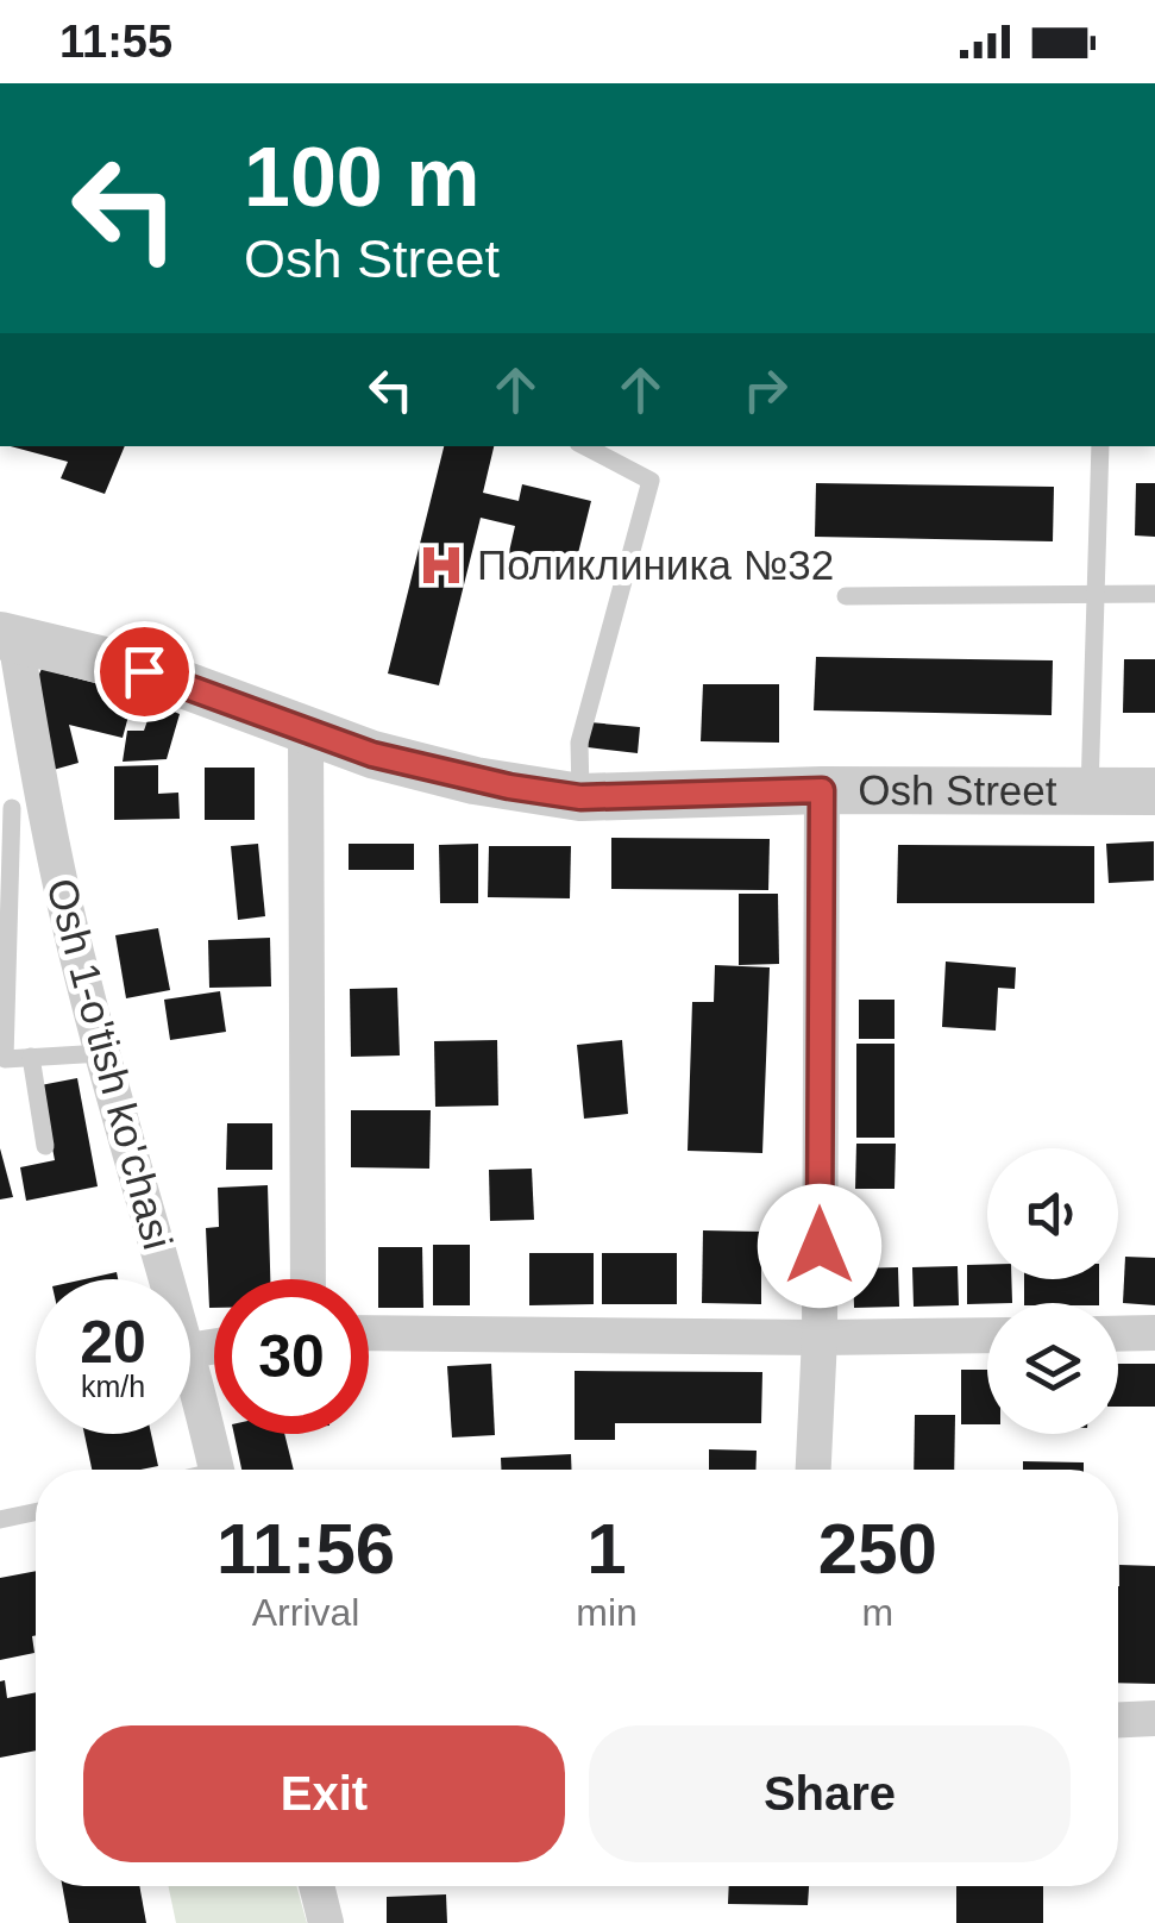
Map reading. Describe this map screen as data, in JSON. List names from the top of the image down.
{
  "streets": {
    "street": ["Osh Street", "Osh 1-o'tish ko'chasi"]
  },
  "crossings": [
    ["Osh Street", "Osh 1-o'tish ko'chasi"]
  ],
  "places": {
    "hospital": ["Поликлиника №32"]
  },
  "page": {
    "status": "11:55",
    "turn": ["100 m", "Osh Street"],
    "speed": "20 km/h",
    "limit": "30",
    "eta": [
      "11:56",
      "Arrival",
      "1",
      "min",
      "250",
      "m"
    ],
    "buttons": ["Exit", "Share"]
  }
}
